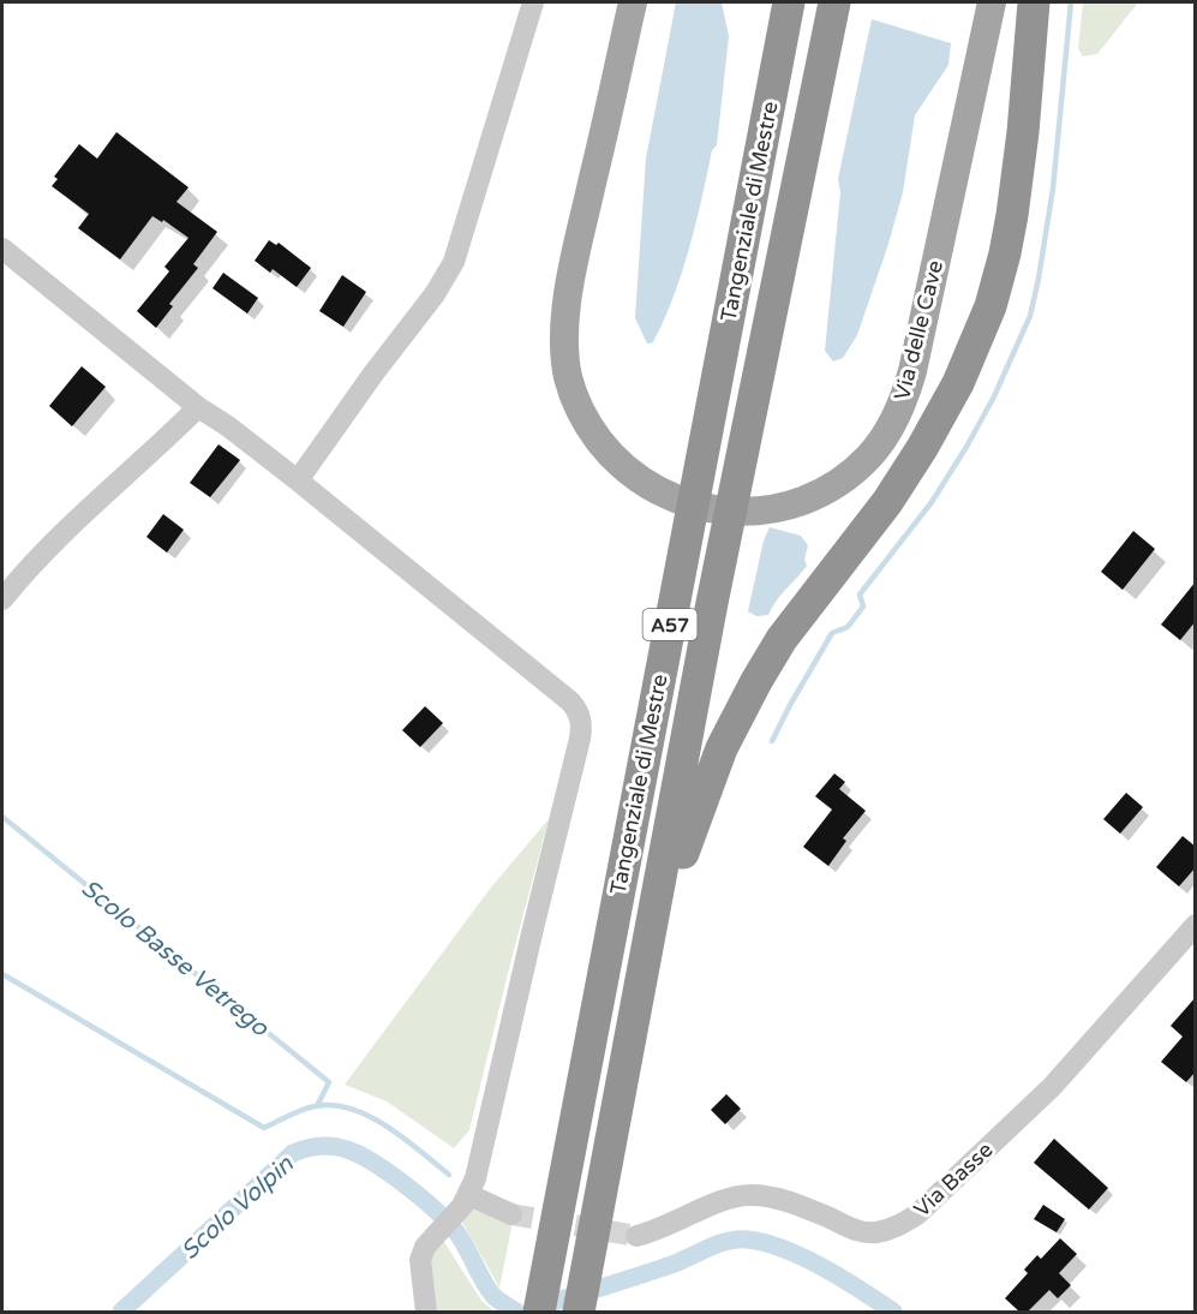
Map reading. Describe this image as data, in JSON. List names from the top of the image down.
{
  "streets": {
    "highway": ["Tangenziale di Mestre", "A57"],
    "main road": ["Via delle Cave"],
    "street": ["Via Basse"]
  },
  "water": ["Scolo Basse Vetrego", "Scolo Volpin"]
}
